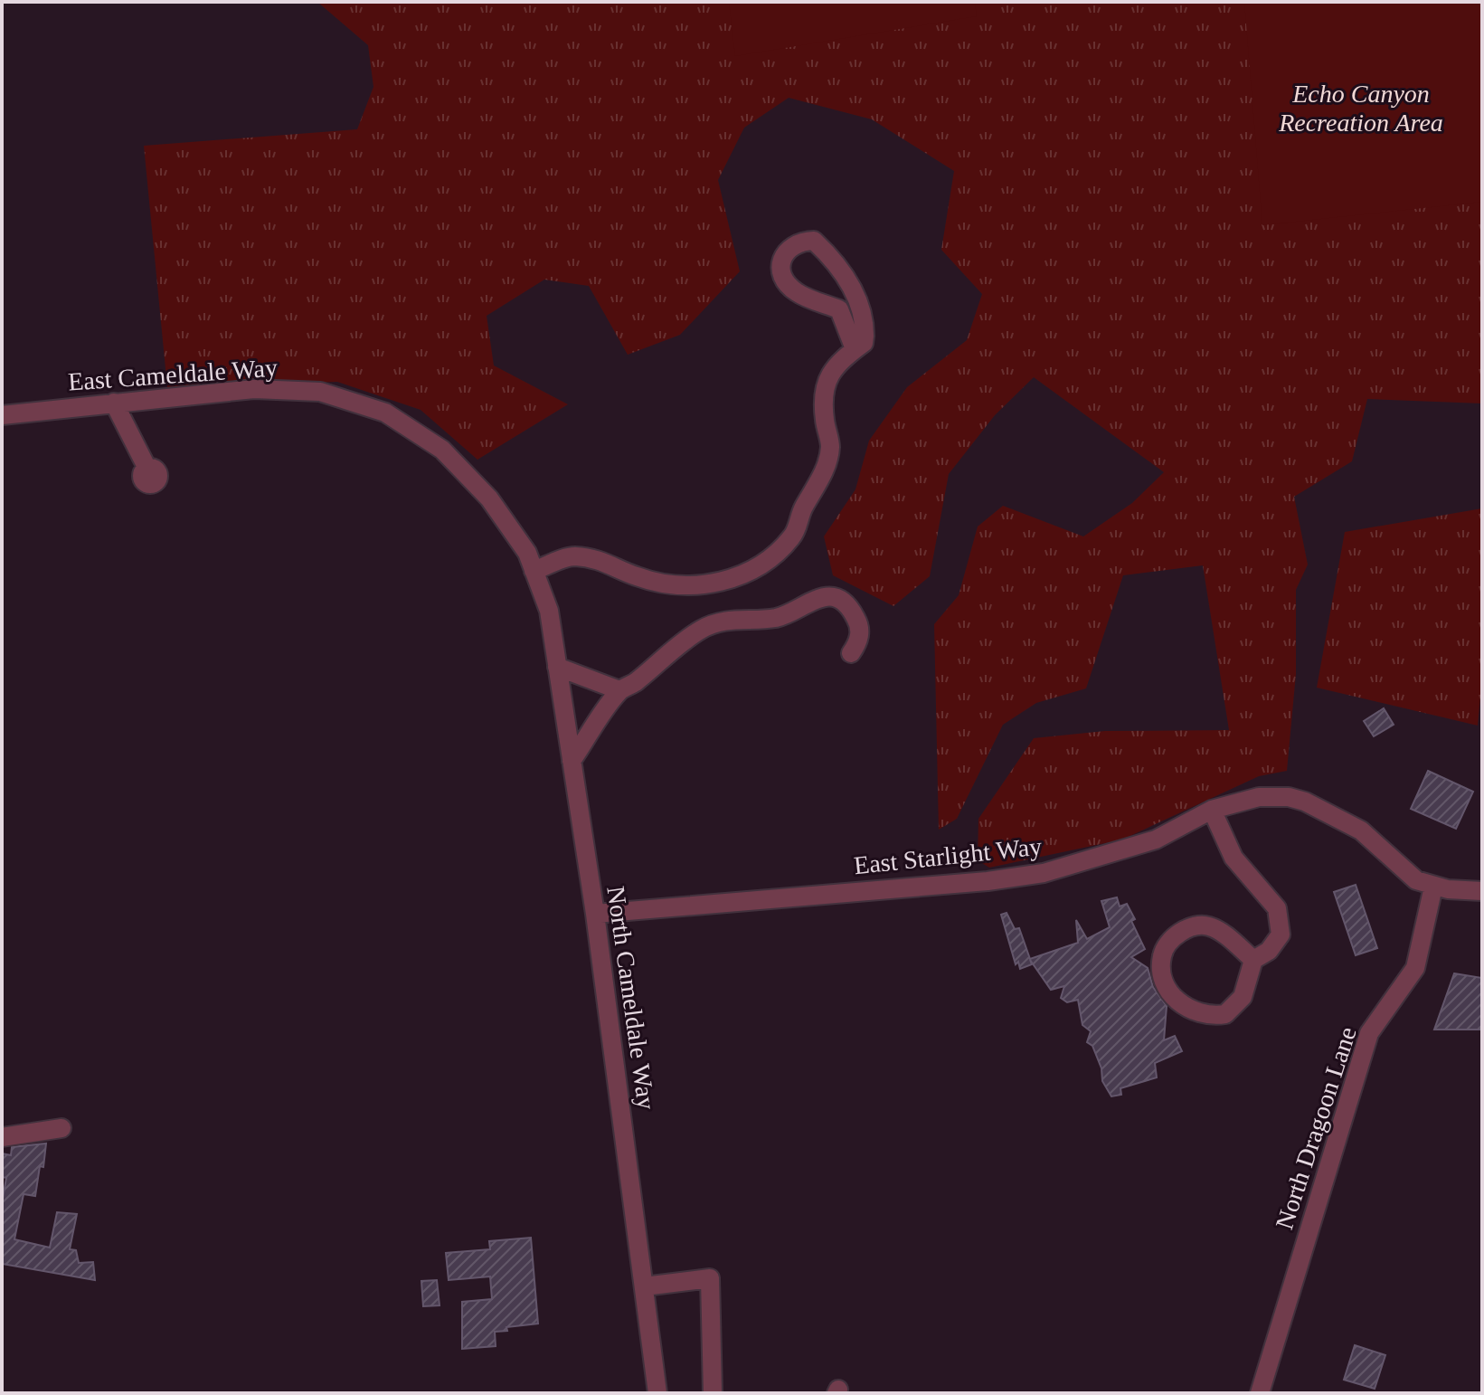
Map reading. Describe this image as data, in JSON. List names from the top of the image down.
{
  "streets": {
    "street": [
      "East Cameldale Way",
      "East Starlight Way",
      "North Cameldale Way",
      "North Dragoon Lane"
    ]
  },
  "crossings": [
    ["East Cameldale Way", "North Cameldale Way"],
    ["East Starlight Way", "North Cameldale Way"],
    ["East Starlight Way", "North Dragoon Lane"]
  ],
  "parks": ["Echo Canyon Recreation Area"]
}
